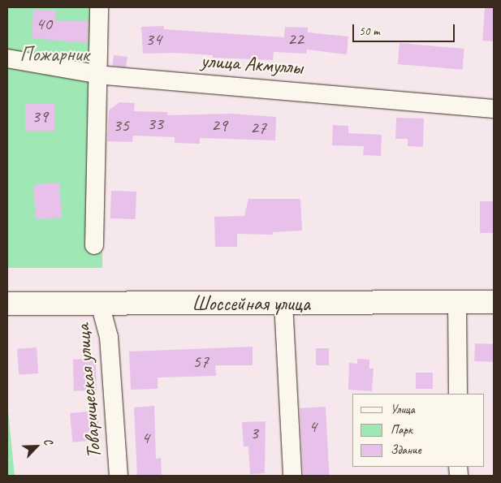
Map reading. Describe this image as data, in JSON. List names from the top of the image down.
{
  "streets": {
    "main road": ["Шоссейная улица"],
    "street": ["улица Акмуллы", "Товарищеская улица"]
  },
  "crossings": [
    ["Шоссейная улица", "Товарищеская улица"]
  ],
  "parks": ["Пожарник"],
  "house_numbers": [
    "40",
    "34",
    "22",
    "39",
    "33",
    "35",
    "29",
    "27",
    "57",
    "4",
    "3",
    "4"
  ],
  "legend": ["Улица", "Парк", "Здание"],
  "scale_bar": "50 m",
  "north": "top right"
}
